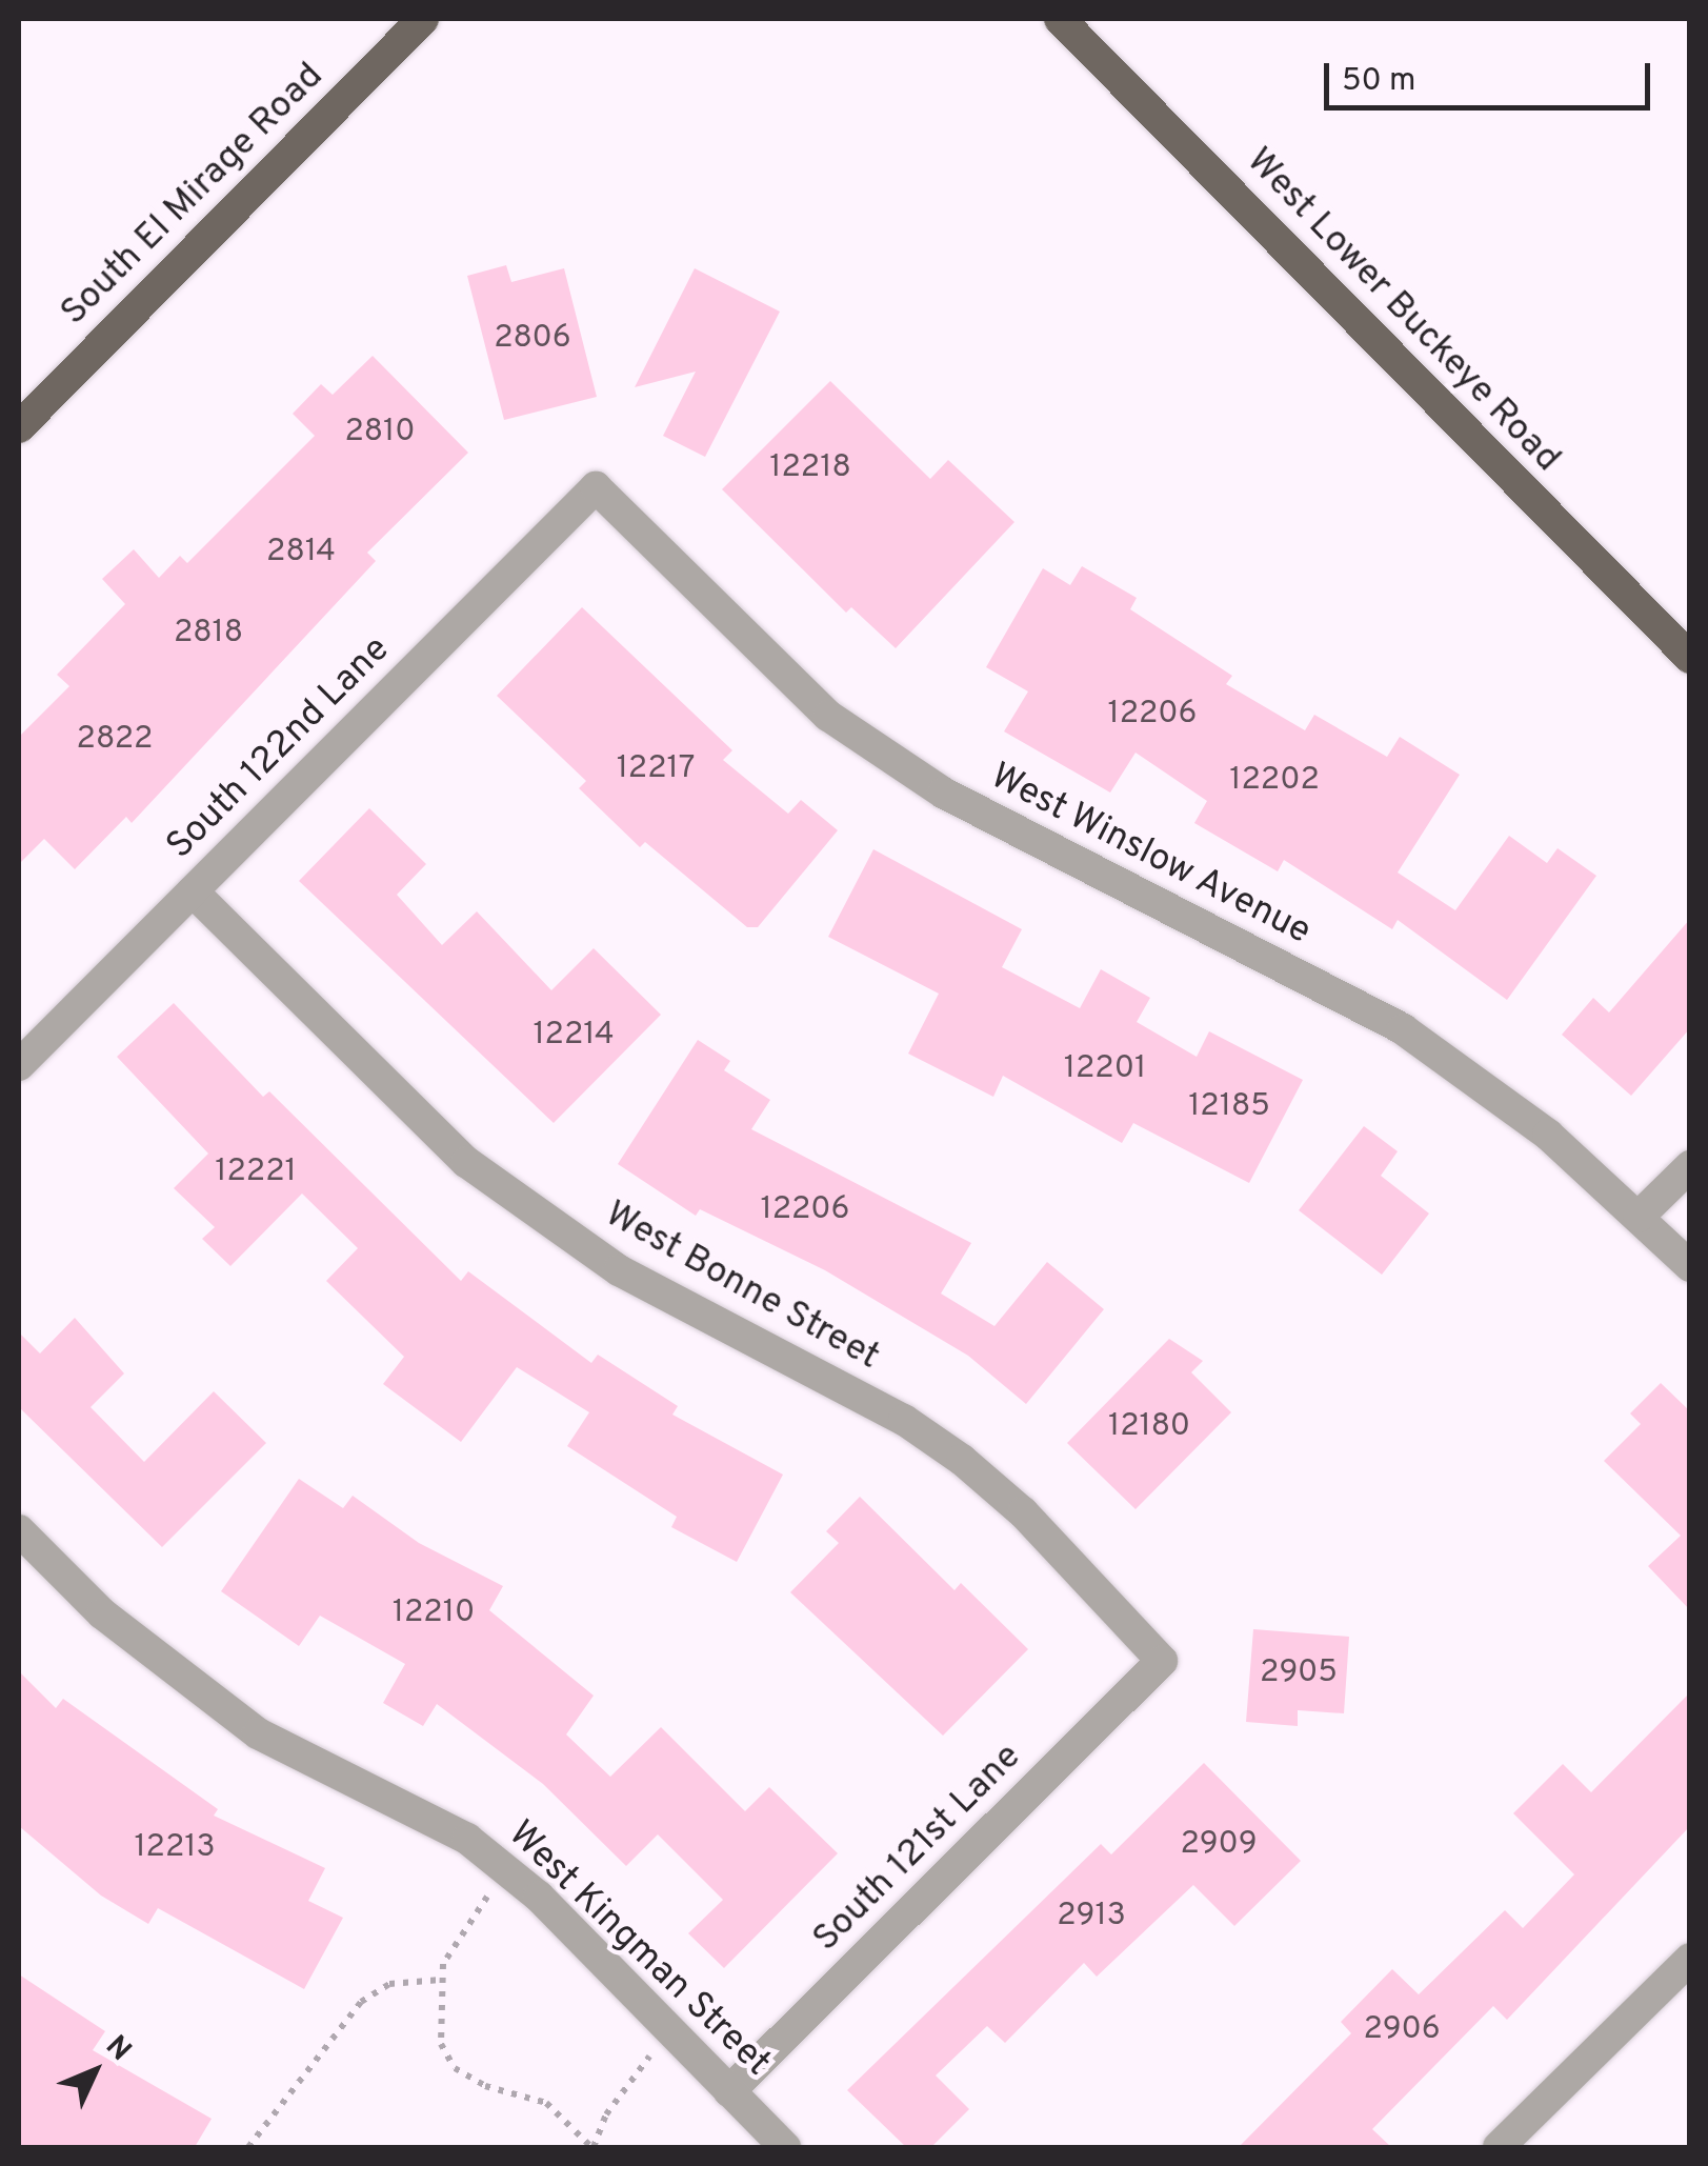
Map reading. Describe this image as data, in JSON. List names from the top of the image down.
{
  "streets": {
    "main road": ["South El Mirage Road", "West Lower Buckeye Road"],
    "street": [
      "South 122nd Lane",
      "West Winslow Avenue",
      "West Bonne Street",
      "South 121st Lane",
      "West Kingman Street"
    ]
  },
  "crossings": [
    ["South 122nd Lane", "West Winslow Avenue"],
    ["South 122nd Lane", "West Bonne Street"],
    ["West Bonne Street", "South 121st Lane"],
    ["South 121st Lane", "West Kingman Street"]
  ],
  "house_numbers": [
    "2806",
    "2810",
    "12218",
    "2814",
    "2818",
    "12206",
    "2822",
    "12217",
    "12202",
    "12214",
    "12201",
    "12185",
    "12221",
    "12206",
    "12180",
    "12210",
    "2905",
    "2909",
    "12213",
    "2913",
    "2906"
  ],
  "scale_bar": "50 m",
  "north": "top right"
}
